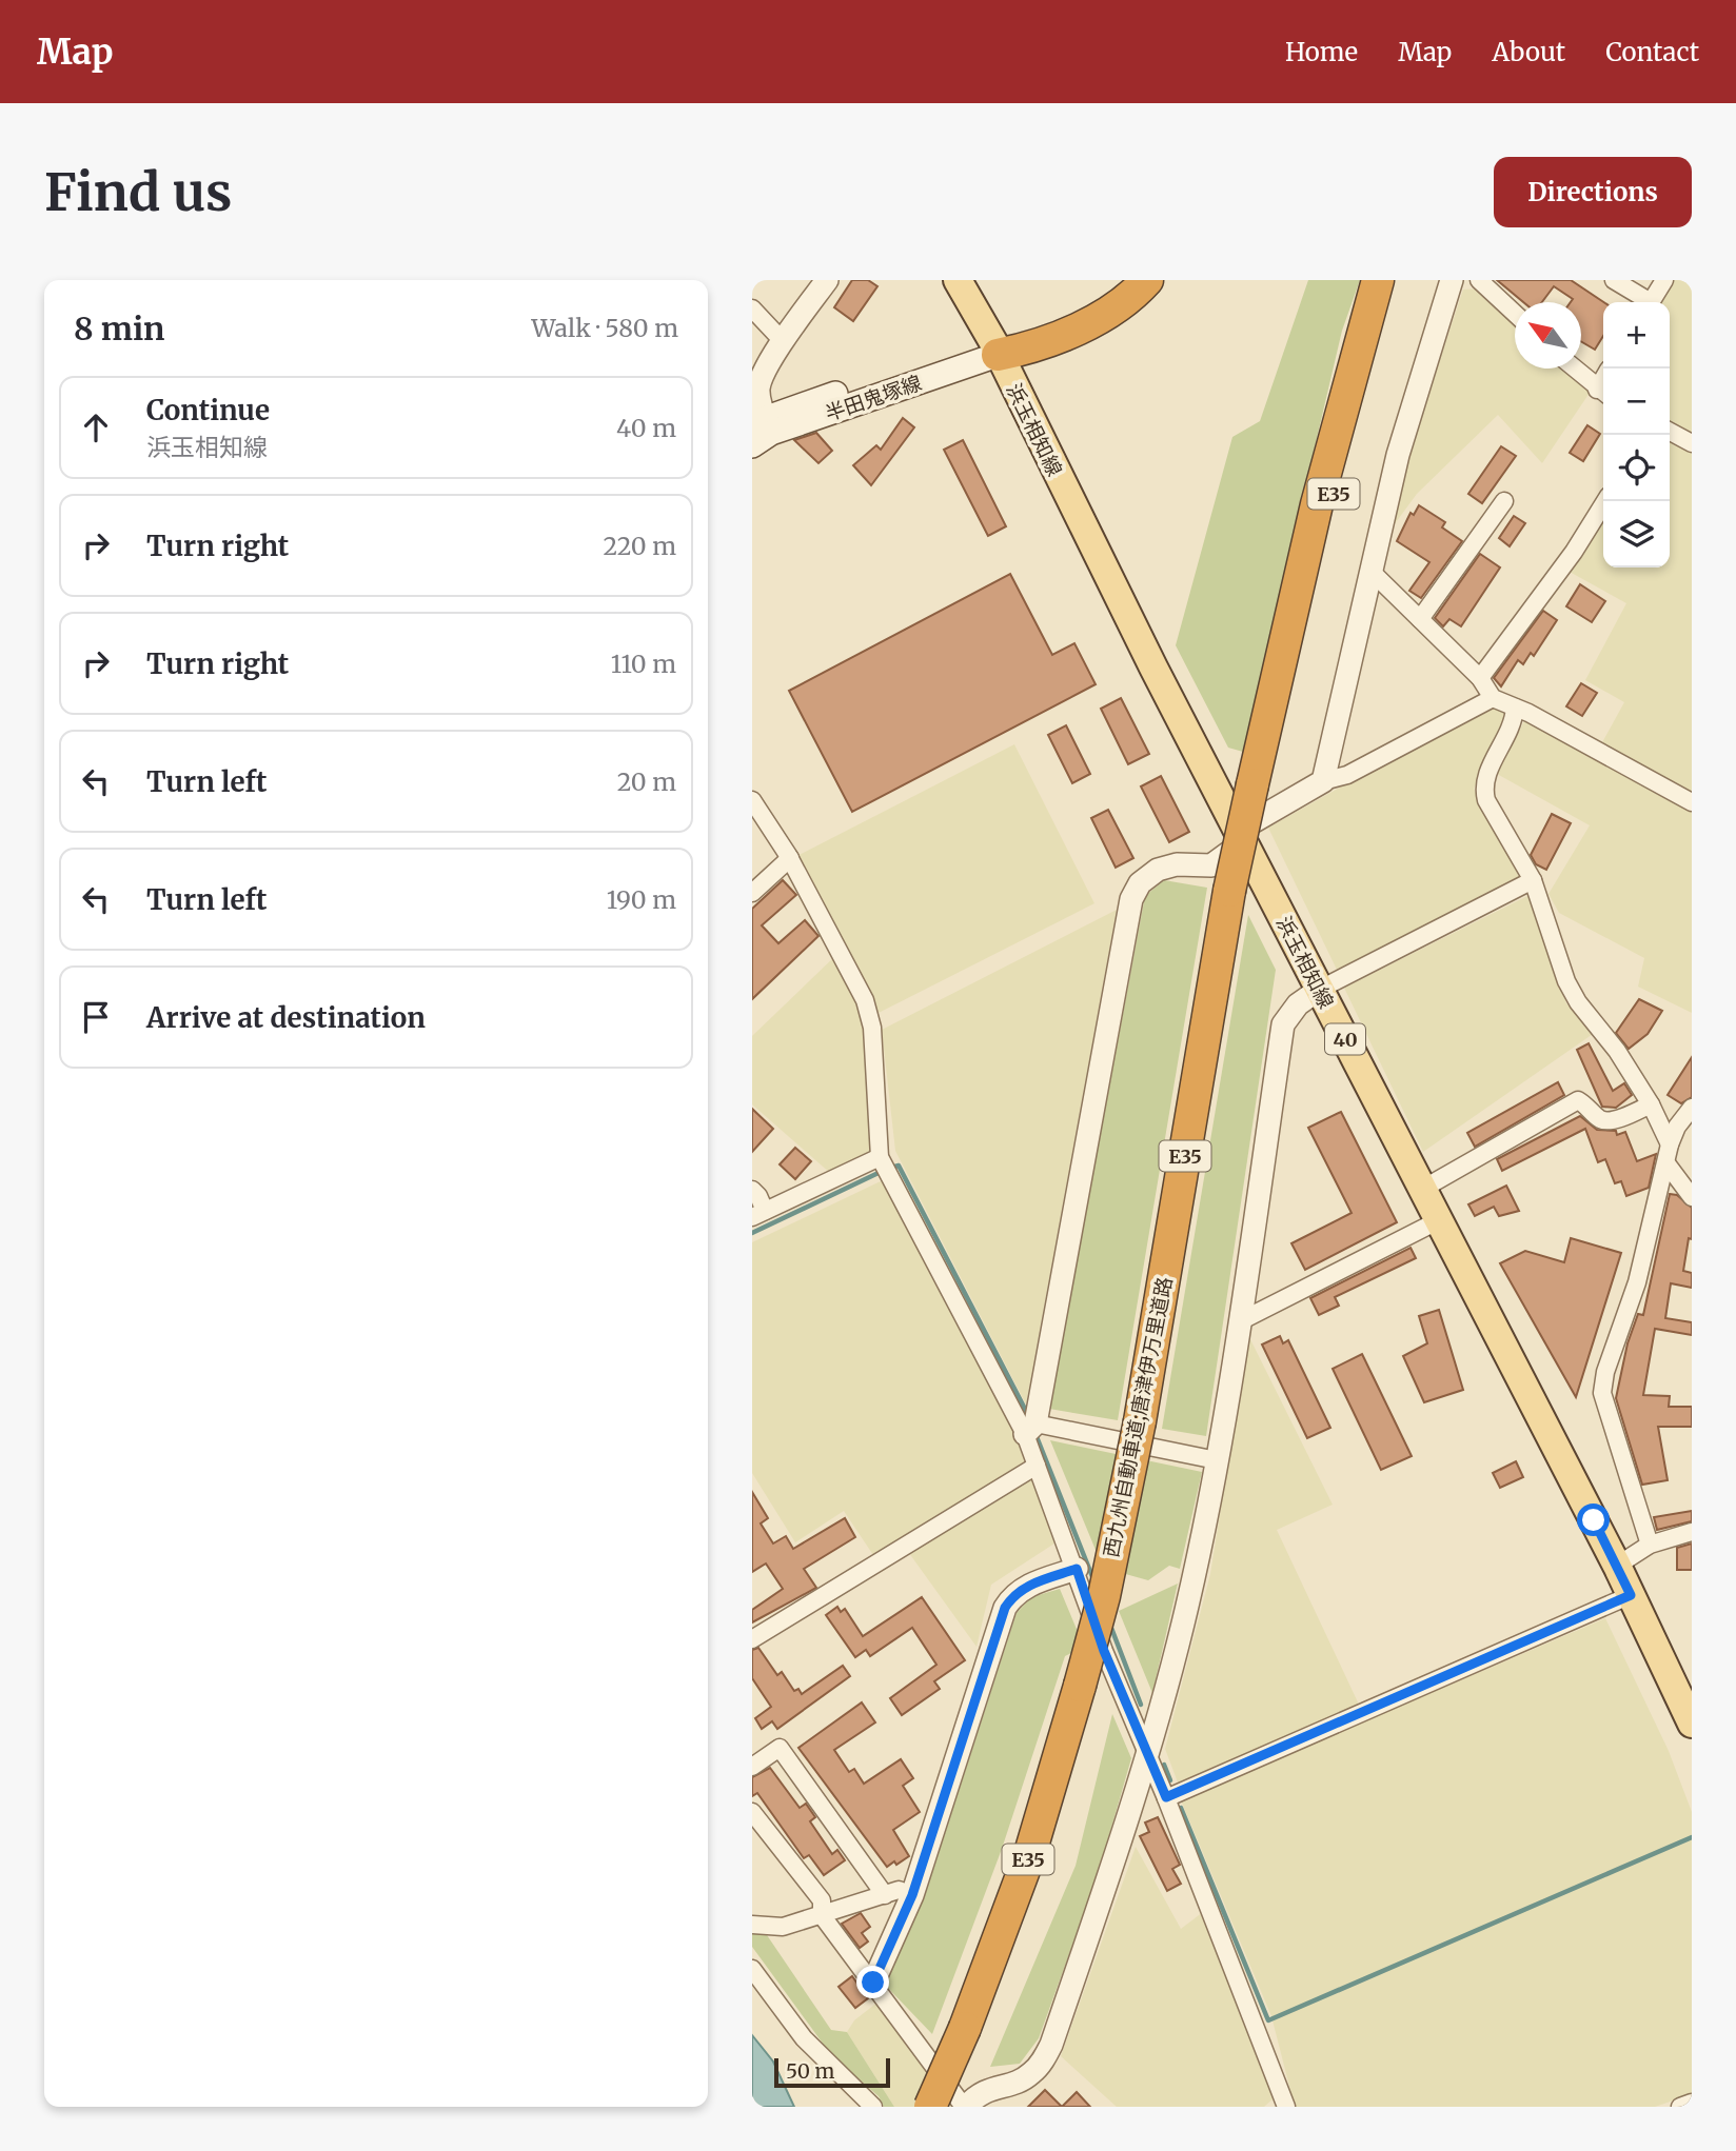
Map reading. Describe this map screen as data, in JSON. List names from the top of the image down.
{
  "streets": {
    "highway": ["E35", "西九州自動車道;唐津伊万里道路"],
    "main road": ["半田鬼塚線", "浜玉相知線", "40"]
  },
  "crossings": [
    ["半田鬼塚線", "浜玉相知線"]
  ],
  "scale_bar": "50 m",
  "north": "top left",
  "page": {
    "header": "Map",
    "nav": [
      "Home",
      "Map",
      "About",
      "Contact"
    ],
    "buttons": "Directions",
    "title": "Find us",
    "heading": ["8 min", "Walk · 580 m"],
    "map_buttons": ["+", "−"],
    "list": [
      ["Continue", "浜玉相知線", "40 m"],
      ["Turn right", "220 m"],
      ["Turn right", "110 m"],
      ["Turn left", "20 m"],
      ["Turn left", "190 m"],
      "Arrive at destination"
    ],
    "scale": "50 m"
  }
}
